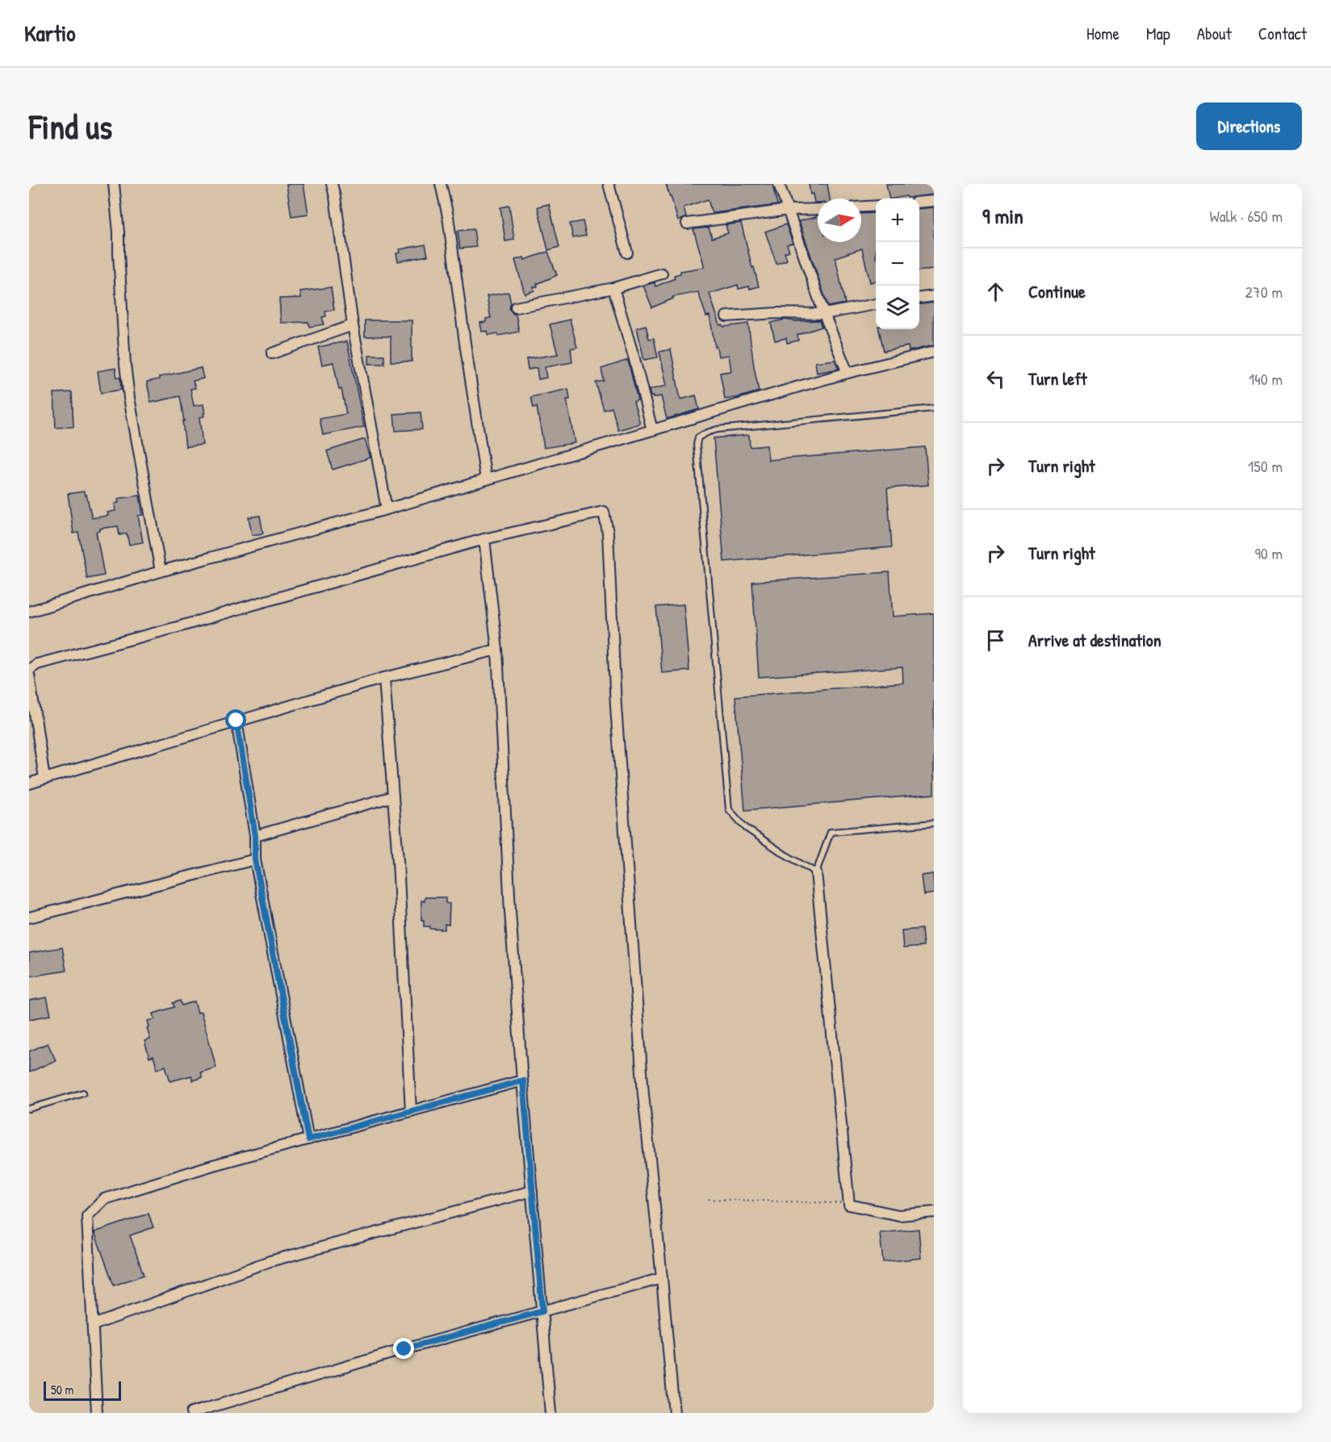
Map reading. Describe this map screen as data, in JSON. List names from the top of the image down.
{
  "scale_bar": "50 m",
  "north": "right",
  "page": {
    "header": "Kartio",
    "nav": [
      "Home",
      "Map",
      "About",
      "Contact"
    ],
    "buttons": "Directions",
    "title": "Find us",
    "heading": ["9 min", "Walk · 650 m"],
    "map_buttons": ["+", "−"],
    "list": [
      ["Continue", "270 m"],
      ["Turn left", "140 m"],
      ["Turn right", "150 m"],
      ["Turn right", "90 m"],
      "Arrive at destination"
    ],
    "scale": "50 m"
  }
}
